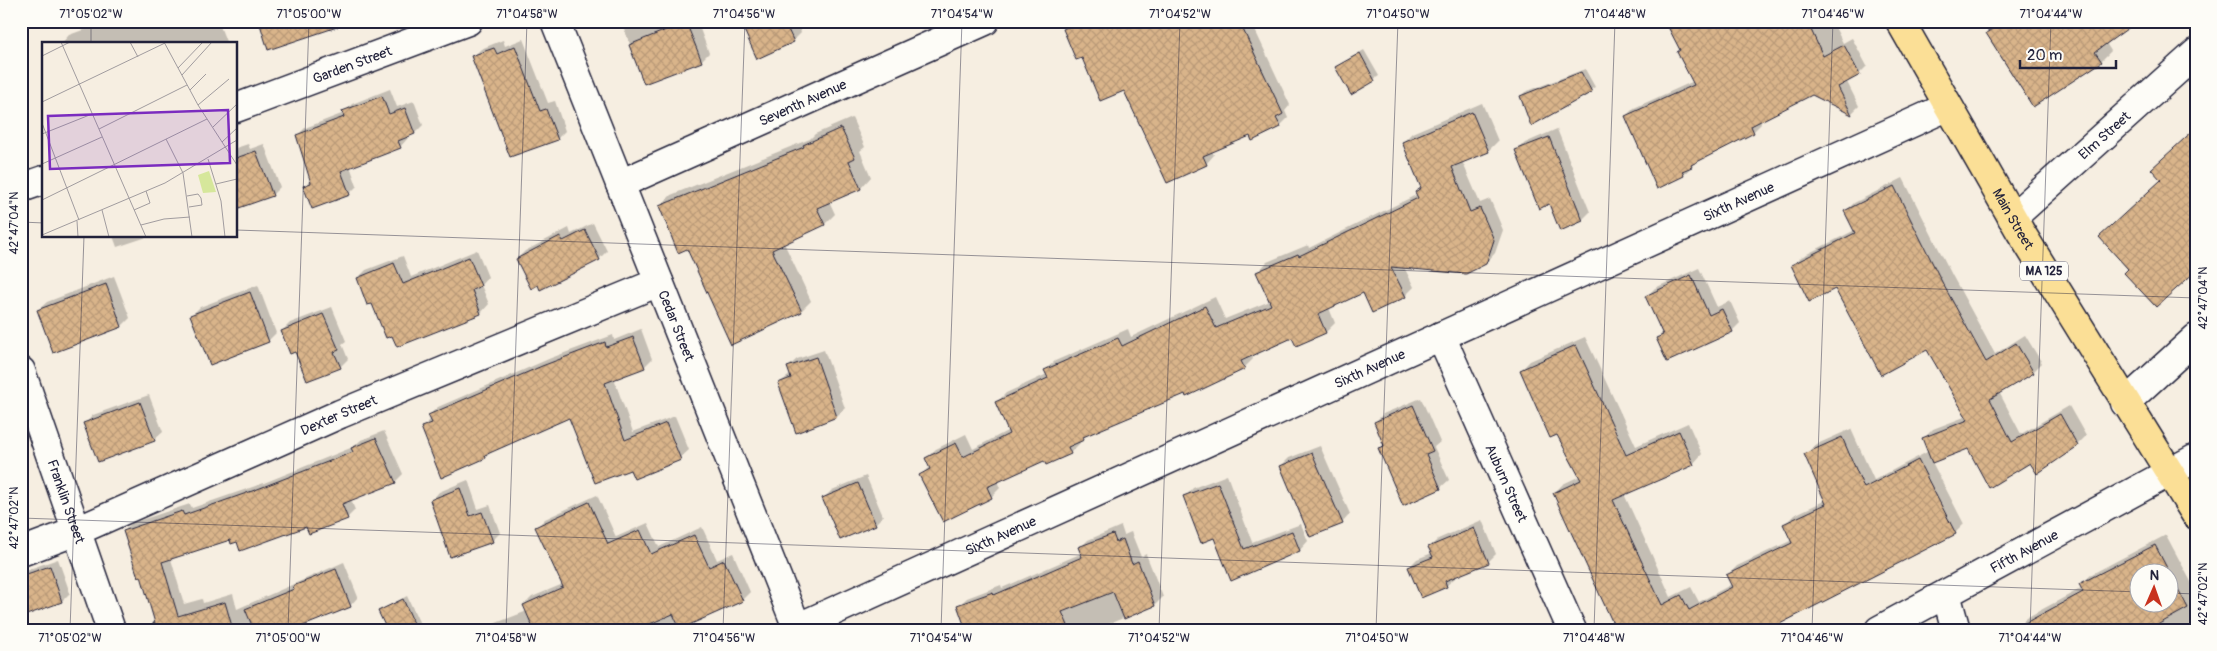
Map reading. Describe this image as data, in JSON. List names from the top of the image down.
{
  "streets": {
    "main road": ["Main Street", "MA 125"],
    "street": [
      "Garden Street",
      "Seventh Avenue",
      "Elm Street",
      "Sixth Avenue",
      "Cedar Street",
      "Dexter Street",
      "Auburn Street",
      "Franklin Street",
      "Fifth Avenue"
    ]
  },
  "crossings": [
    ["Seventh Avenue", "Cedar Street"],
    ["Elm Street", "Main Street"],
    ["Sixth Avenue", "Main Street"],
    ["Sixth Avenue", "Cedar Street"],
    ["Sixth Avenue", "Auburn Street"],
    ["Main Street", "Fifth Avenue"],
    ["Cedar Street", "Dexter Street"],
    ["Dexter Street", "Franklin Street"]
  ],
  "scale_bar": "20 m",
  "north": "top",
  "coordinates": [
    "71°05'02\"W",
    "71°05'00\"W",
    "71°04'58\"W",
    "71°04'56\"W",
    "71°04'54\"W",
    "71°04'52\"W",
    "71°04'50\"W",
    "71°04'48\"W",
    "71°04'46\"W",
    "71°04'44\"W",
    "42°47'04\"N",
    "42°47'02\"N"
  ]
}
